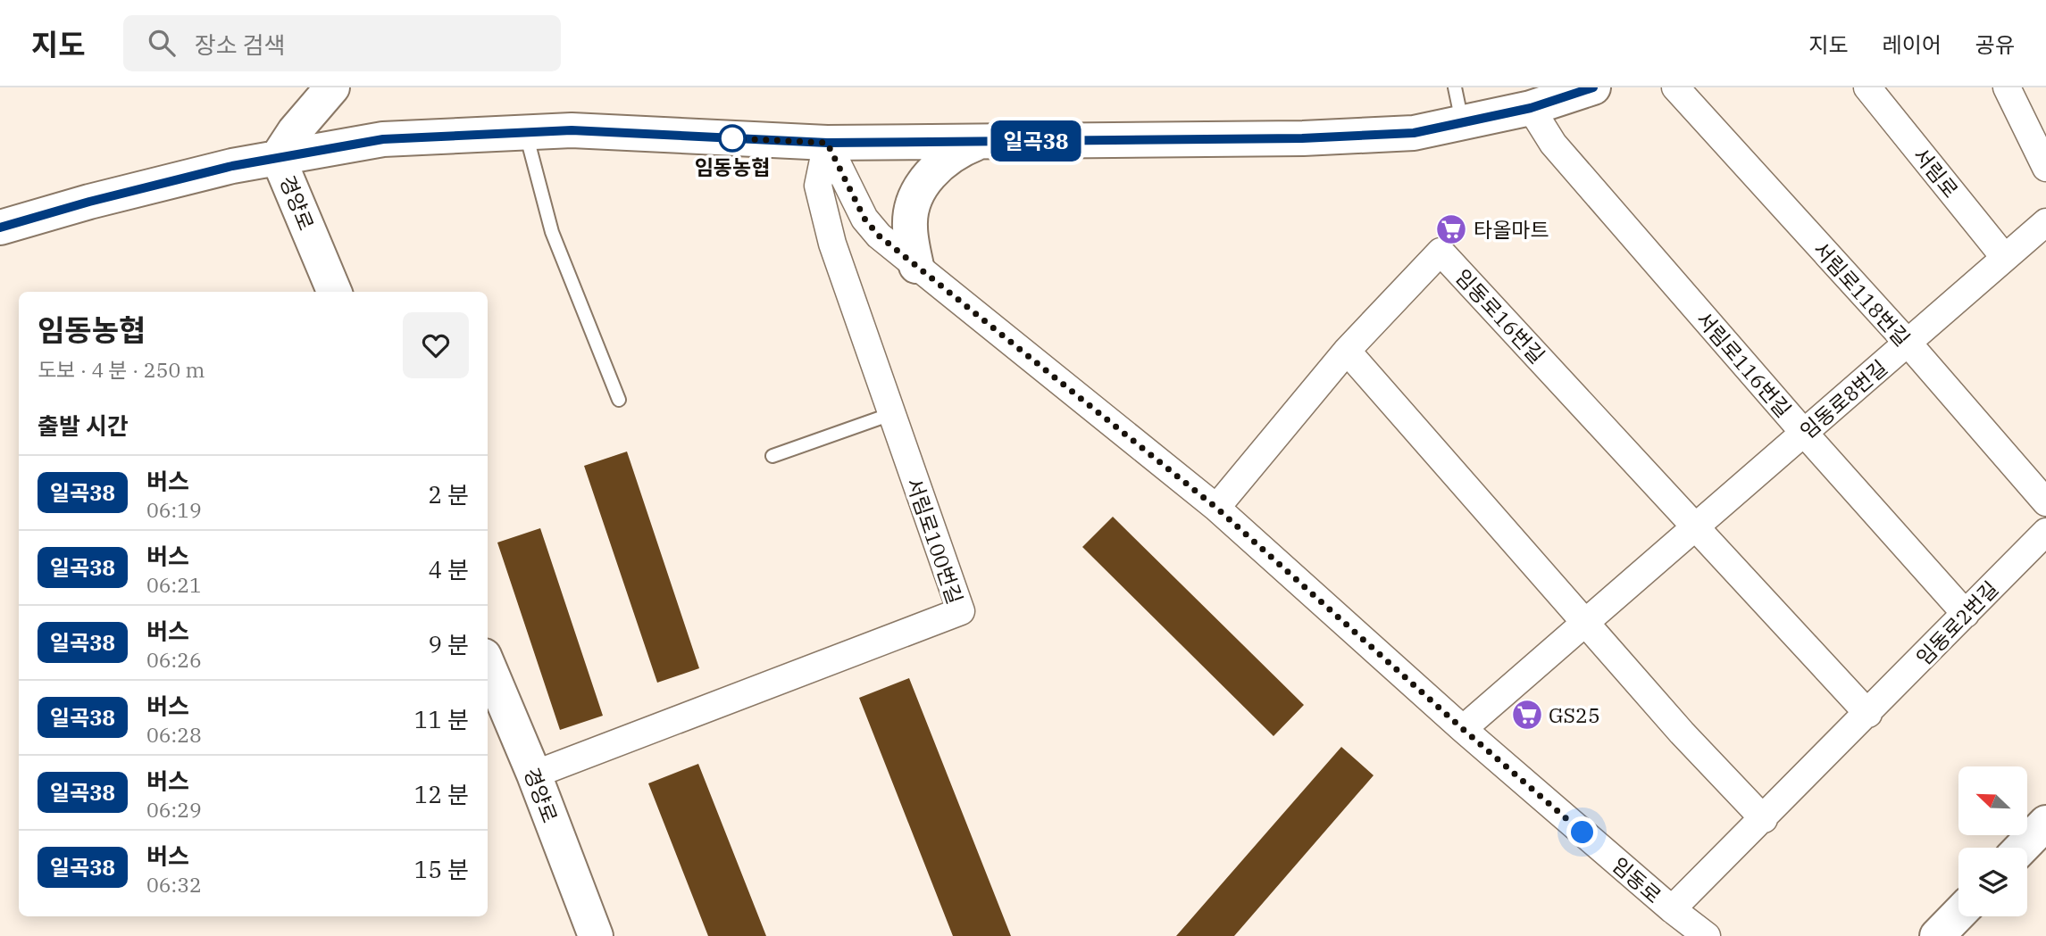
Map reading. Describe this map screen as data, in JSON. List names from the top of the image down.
{
  "streets": {
    "street": [
      "서림로",
      "경양로",
      "서림로118번길",
      "임동로16번길",
      "서림로116번길",
      "임동로8번길",
      "서림로100번길",
      "임동로2번길",
      "임동로"
    ]
  },
  "crossings": [
    ["서림로", "임동로8번길"],
    ["경양로", "서림로100번길"],
    ["서림로118번길", "임동로8번길"],
    ["임동로16번길", "임동로8번길"],
    ["임동로16번길", "임동로"],
    ["서림로116번길", "임동로8번길"],
    ["서림로116번길", "임동로2번길"],
    ["임동로8번길", "임동로"],
    ["서림로100번길", "임동로"],
    ["임동로2번길", "임동로"]
  ],
  "places": {
    "other": ["임동농협"],
    "supermarket": ["타올마트", "GS25"]
  },
  "lines": ["bus line 일곡38"],
  "north": "top left",
  "page": {
    "header": "지도",
    "search": "장소 검색",
    "nav": ["지도", "레이어", "공유"],
    "on_map": "일곡38",
    "heading": [
      ["임동농협", "도보 · 4 분 · 250 m"],
      "출발 시간"
    ],
    "list": [
      {
        "mark": "일곡38",
        "name": "버스",
        "note": "06:19",
        "value": "2 분"
      },
      {
        "mark": "일곡38",
        "name": "버스",
        "note": "06:21",
        "value": "4 분"
      },
      {
        "mark": "일곡38",
        "name": "버스",
        "note": "06:26",
        "value": "9 분"
      },
      {
        "mark": "일곡38",
        "name": "버스",
        "note": "06:28",
        "value": "11 분"
      },
      {
        "mark": "일곡38",
        "name": "버스",
        "note": "06:29",
        "value": "12 분"
      },
      {
        "mark": "일곡38",
        "name": "버스",
        "note": "06:32",
        "value": "15 분"
      }
    ]
  }
}
